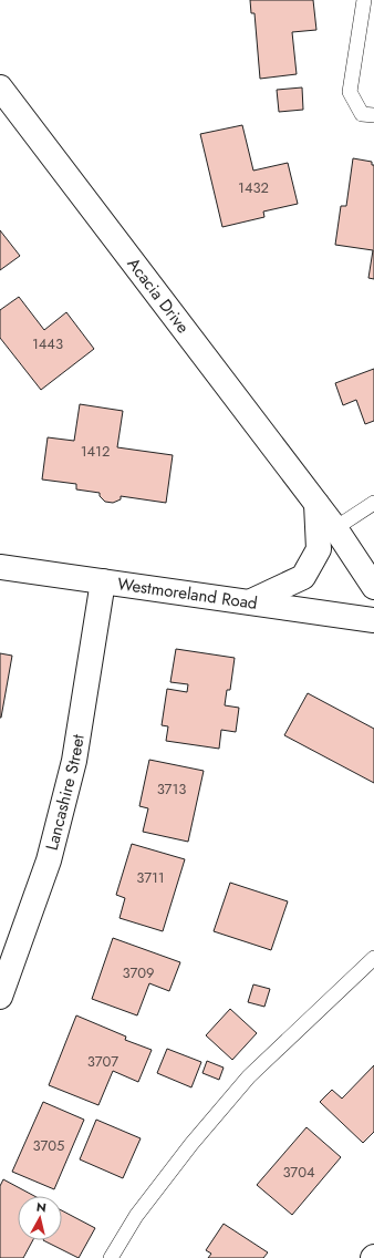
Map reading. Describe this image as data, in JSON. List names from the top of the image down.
{
  "streets": {
    "street": ["Acacia Drive", "Westmoreland Road", "Lancashire Street"]
  },
  "crossings": [
    ["Westmoreland Road", "Lancashire Street"]
  ],
  "house_numbers": [
    "1432",
    "1443",
    "1412",
    "3713",
    "3711",
    "3709",
    "3707",
    "3705",
    "3704"
  ],
  "north": "top"
}
